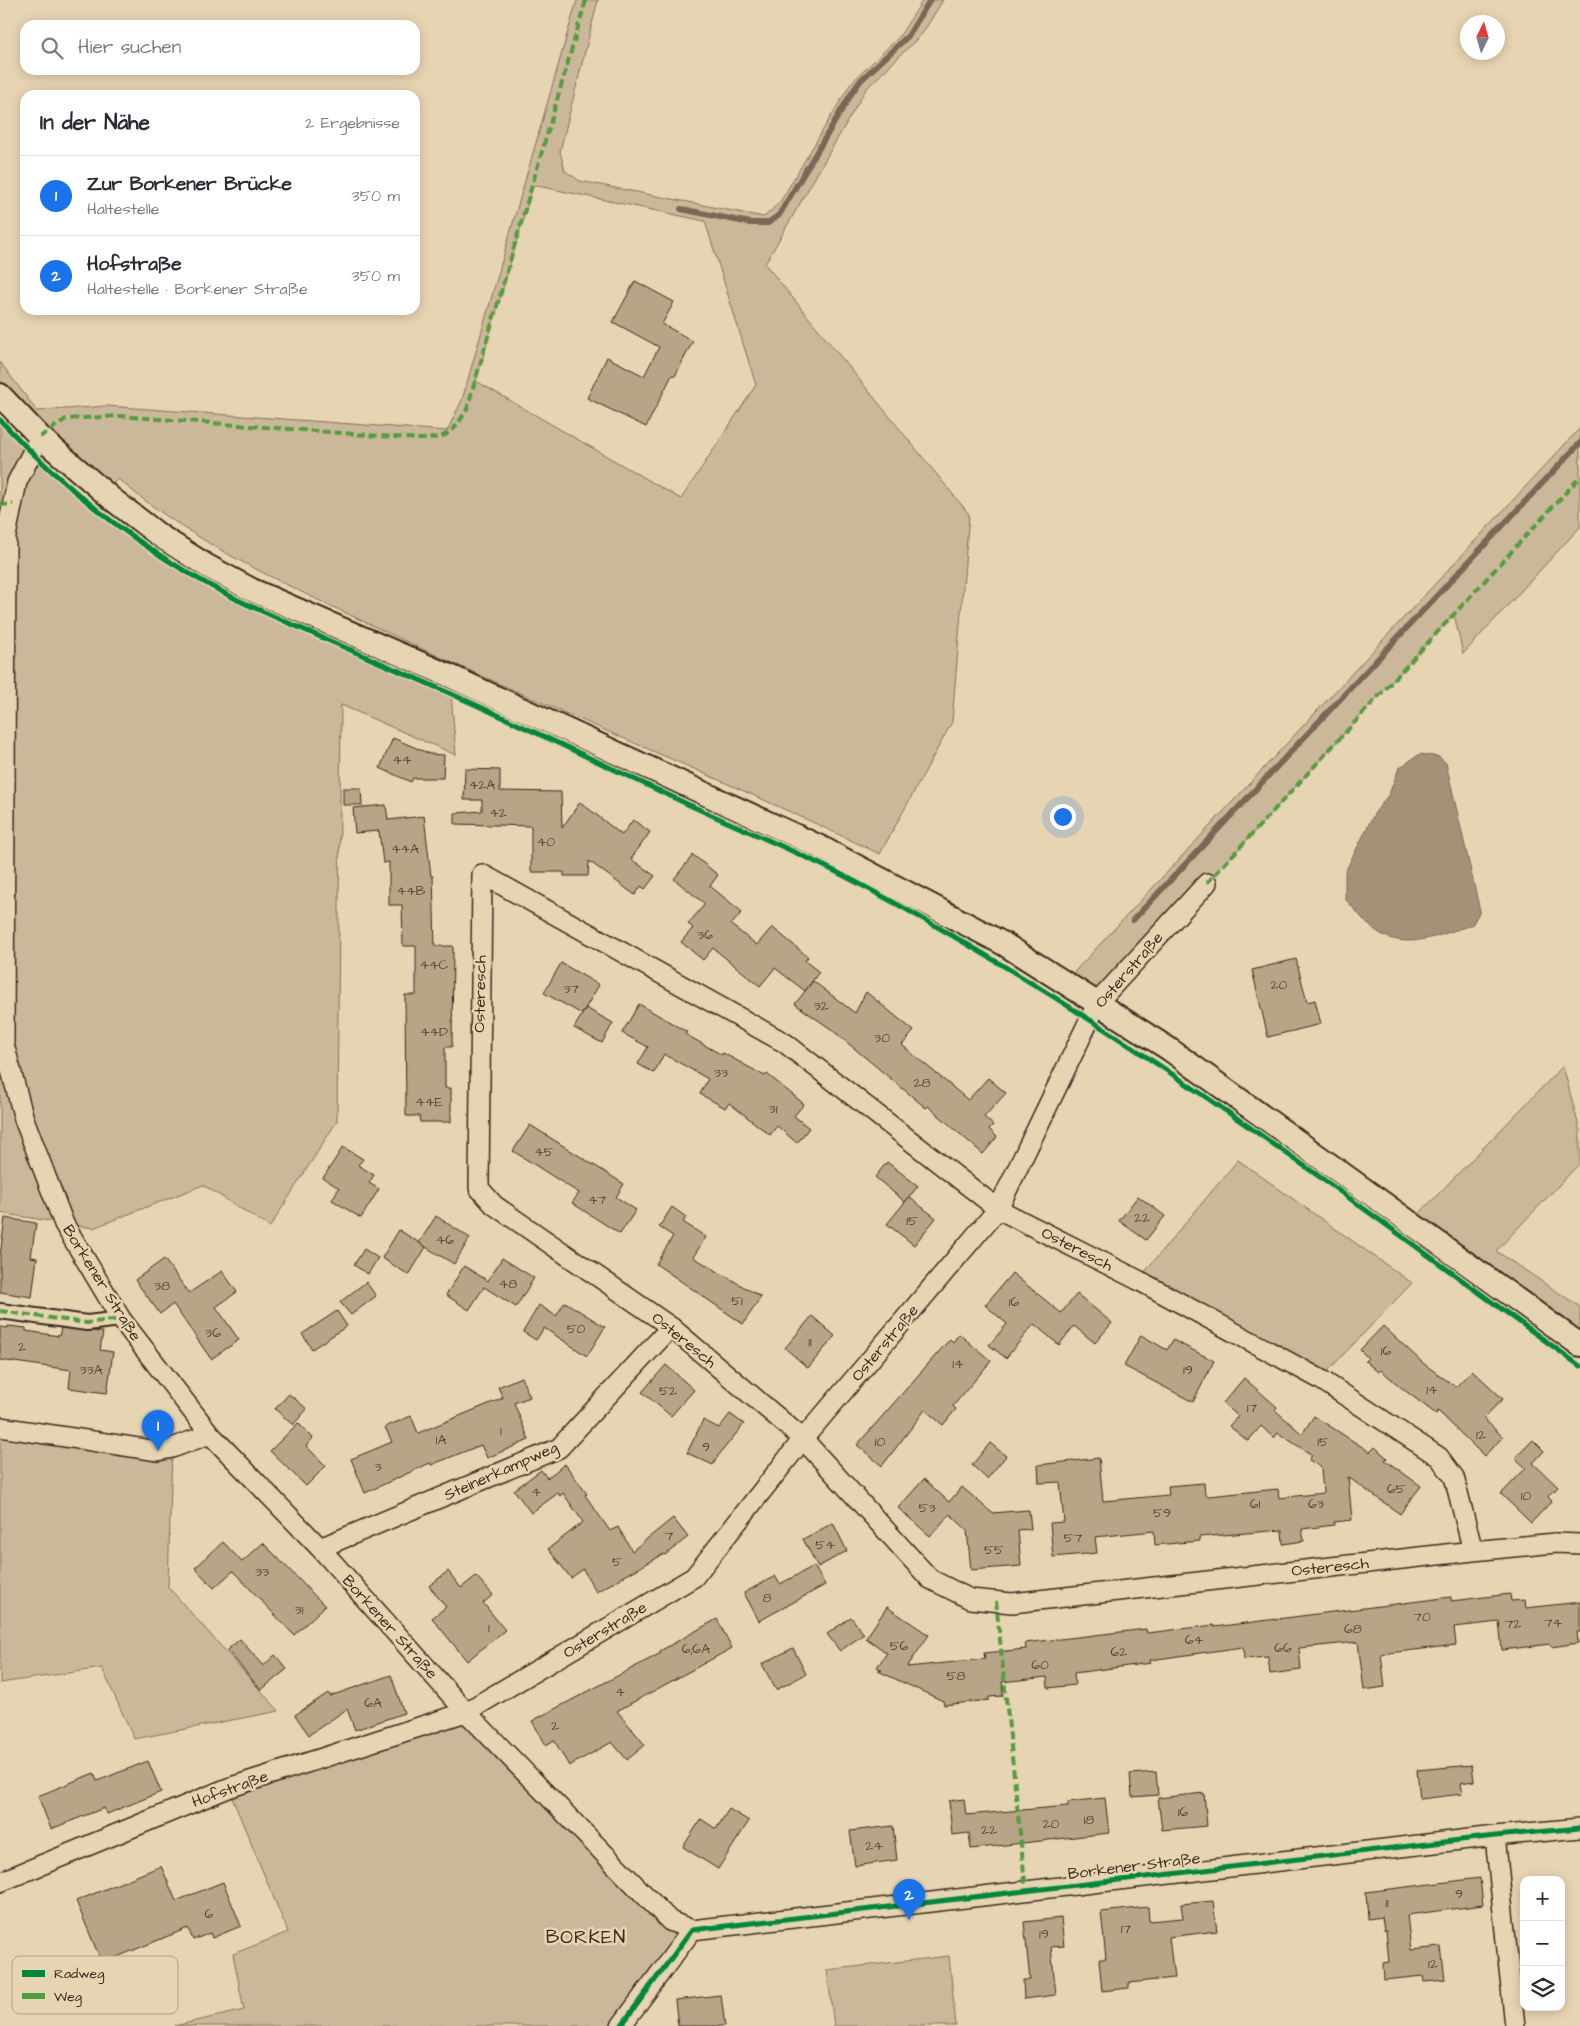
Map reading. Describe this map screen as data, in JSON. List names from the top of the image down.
{
  "streets": {
    "street": [
      "Osterstraße",
      "Osteresch",
      "Borkener Straße",
      "Steinerkampweg",
      "Hofstraße"
    ]
  },
  "crossings": [
    ["Osterstraße", "Osteresch"],
    ["Osterstraße", "Borkener Straße"],
    ["Osterstraße", "Hofstraße"],
    ["Osteresch", "Steinerkampweg"],
    ["Borkener Straße", "Steinerkampweg"],
    ["Borkener Straße", "Hofstraße"]
  ],
  "districts": ["BORKEN"],
  "house_numbers": [
    "44",
    "42A",
    "42",
    "40",
    "44A",
    "44B",
    "36",
    "44C",
    "20",
    "37",
    "32",
    "44D",
    "30",
    "33",
    "28",
    "44E",
    "31",
    "45",
    "47",
    "22",
    "15",
    "46",
    "48",
    "38",
    "51",
    "16",
    "50",
    "36",
    "11",
    "2",
    "16",
    "14",
    "33A",
    "19",
    "14",
    "52",
    "17",
    "1",
    "12",
    "1A",
    "10",
    "15",
    "9",
    "3",
    "65",
    "4",
    "10",
    "61",
    "63",
    "53",
    "59",
    "7",
    "57",
    "54",
    "55",
    "5",
    "33",
    "8",
    "31",
    "70",
    "74",
    "72",
    "1",
    "68",
    "64",
    "56",
    "66",
    "6;6A",
    "62",
    "60",
    "58",
    "4",
    "6A",
    "2",
    "16",
    "18",
    "20",
    "22",
    "24",
    "9",
    "11",
    "6",
    "17",
    "19",
    "12"
  ],
  "legend": ["Radweg", "Weg"],
  "north": "top",
  "page": {
    "search": "Hier suchen",
    "heading": ["In der Nähe", "2 Ergebnisse"],
    "list": [
      {
        "mark": "1",
        "name": "Zur Borkener Brücke",
        "note": "Haltestelle",
        "value": "350 m"
      },
      {
        "mark": "2",
        "name": "Hofstraße",
        "note": "Haltestelle · Borkener Straße",
        "value": "350 m"
      }
    ],
    "pins": ["1", "2"],
    "map_buttons": ["+", "−"]
  }
}
